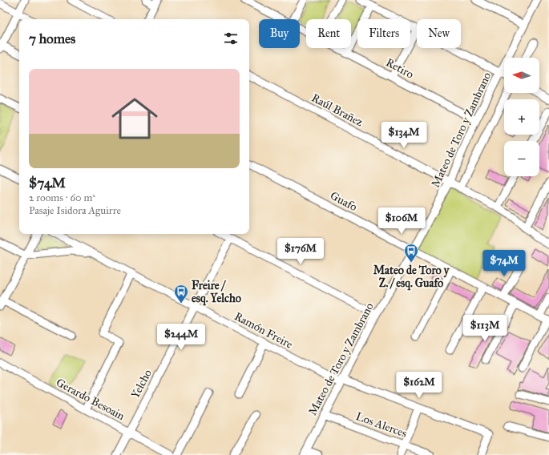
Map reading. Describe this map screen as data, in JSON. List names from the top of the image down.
{
  "streets": {
    "street": [
      "Retiro",
      "Raúl Brañez",
      "Mateo de Toro y Zambrano",
      "Guafo",
      "Ramón Freire",
      "Yelcho",
      "Gerardo Besoain",
      "Los Alerces"
    ]
  },
  "crossings": [
    ["Retiro", "Mateo de Toro y Zambrano"],
    ["Raúl Brañez", "Mateo de Toro y Zambrano"],
    ["Mateo de Toro y Zambrano", "Guafo"],
    ["Mateo de Toro y Zambrano", "Ramón Freire"],
    ["Mateo de Toro y Zambrano", "Los Alerces"],
    ["Ramón Freire", "Yelcho"],
    ["Yelcho", "Gerardo Besoain"]
  ],
  "places": {
    "bus stop": ["Mateo de Toro y Z. / esq. Guafo", "Freire / esq. Yelcho"]
  },
  "north": "left",
  "page": {
    "chip": [
      "Buy",
      "Rent",
      "Filters",
      "New"
    ],
    "heading": "7 homes",
    "map_buttons": ["+", "−"],
    "list": [
      {
        "name": "$74M",
        "note": "2 rooms · 60 m² · Pasaje Isidora Aguirre"
      }
    ],
    "price": [
      "$134M",
      "$106M",
      "$176M",
      "$74M",
      "$113M",
      "$244M",
      "$162M"
    ]
  }
}
